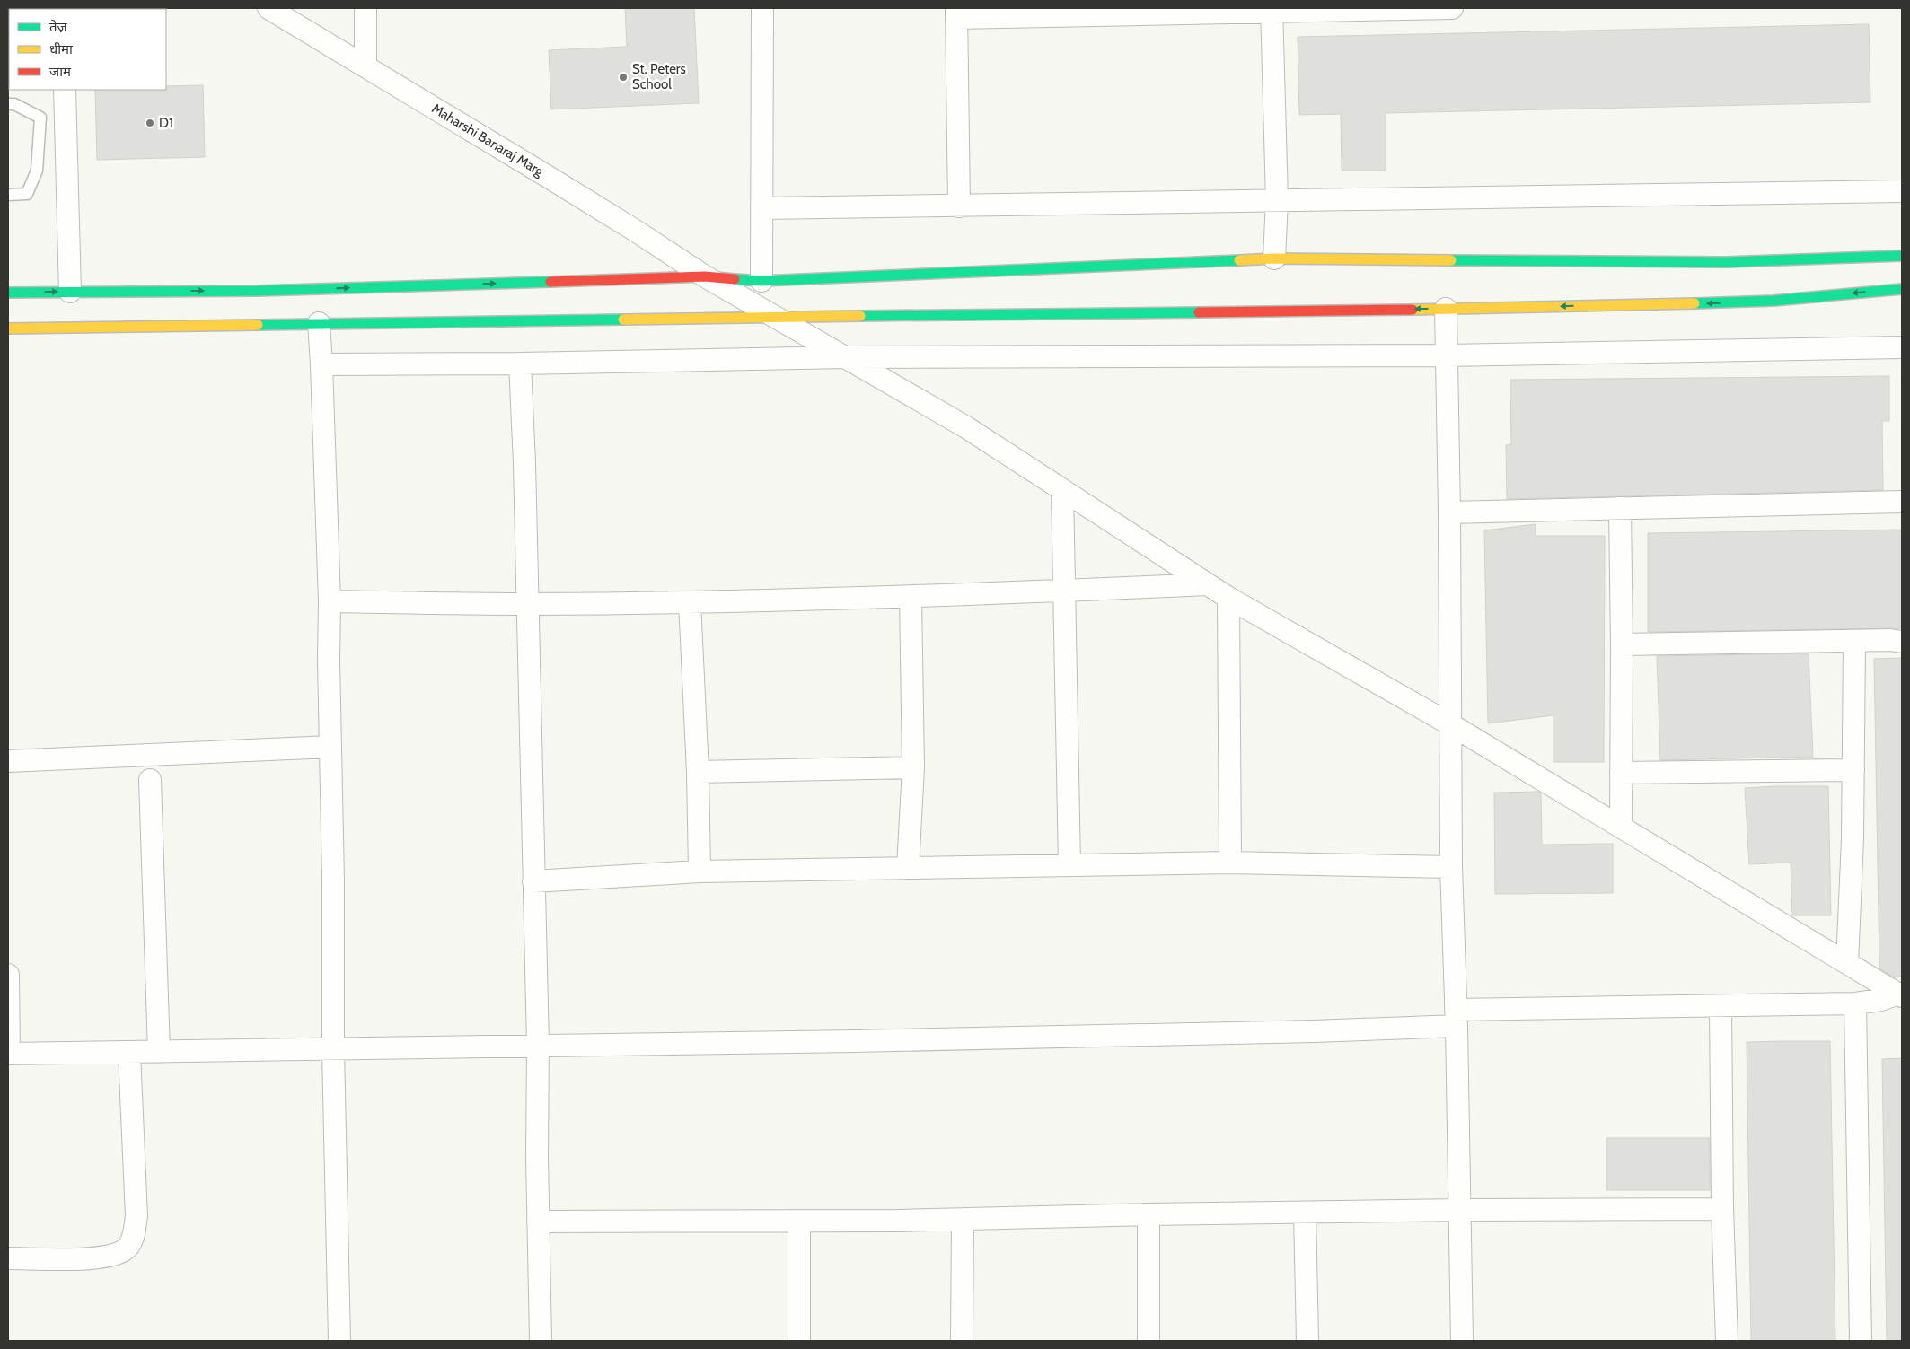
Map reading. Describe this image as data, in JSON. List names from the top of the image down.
{
  "streets": {
    "street": ["Maharshi Banaraj Marg"]
  },
  "places": ["St. Peters School", "D1"],
  "legend": ["तेज़", "धीमा", "जाम"]
}
